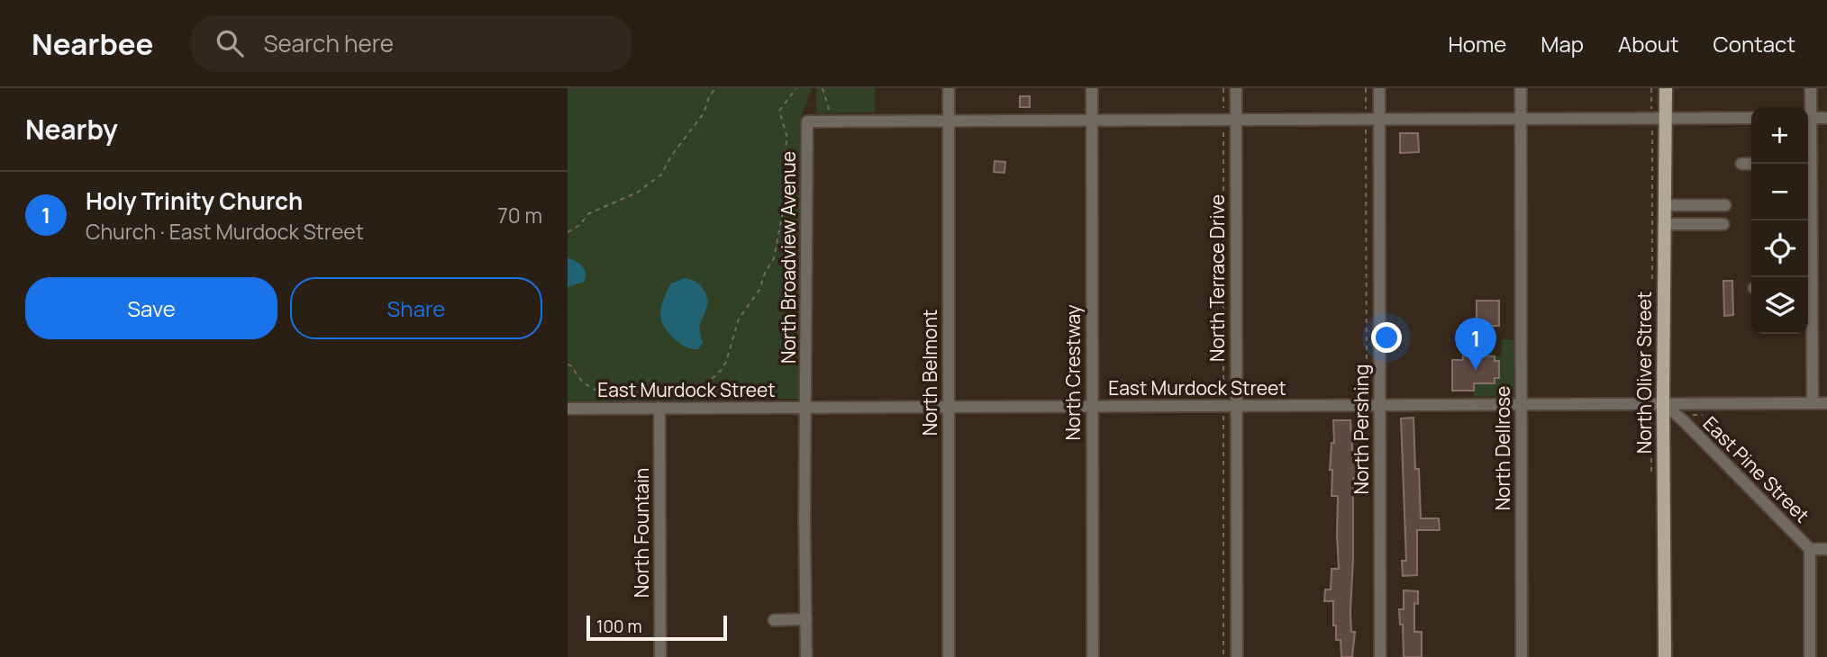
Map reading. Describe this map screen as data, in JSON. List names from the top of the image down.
{
  "streets": {
    "main road": ["North Oliver Street"],
    "street": [
      "North Broadview Avenue",
      "North Terrace Drive",
      "North Belmont",
      "North Crestway",
      "East Murdock Street",
      "North Pershing",
      "North Dellrose",
      "East Pine Street",
      "North Fountain"
    ]
  },
  "crossings": [
    ["North Broadview Avenue", "East Murdock Street"],
    ["North Terrace Drive", "East Murdock Street"],
    ["North Belmont", "East Murdock Street"],
    ["North Crestway", "East Murdock Street"],
    ["North Oliver Street", "East Murdock Street"],
    ["North Oliver Street", "East Pine Street"],
    ["East Murdock Street", "North Pershing"],
    ["East Murdock Street", "North Dellrose"],
    ["East Murdock Street", "East Pine Street"],
    ["East Murdock Street", "North Fountain"]
  ],
  "scale_bar": "100 m",
  "page": {
    "header": "Nearbee",
    "search": "Search here",
    "nav": [
      "Home",
      "Map",
      "About",
      "Contact"
    ],
    "heading": "Nearby",
    "map_buttons": ["+", "−"],
    "list": [
      {
        "mark": "1",
        "name": "Holy Trinity Church",
        "note": "Church · East Murdock Street",
        "value": "70 m"
      }
    ],
    "buttons": ["Save", "Share"],
    "pins": "1",
    "scale": "100 m"
  }
}
